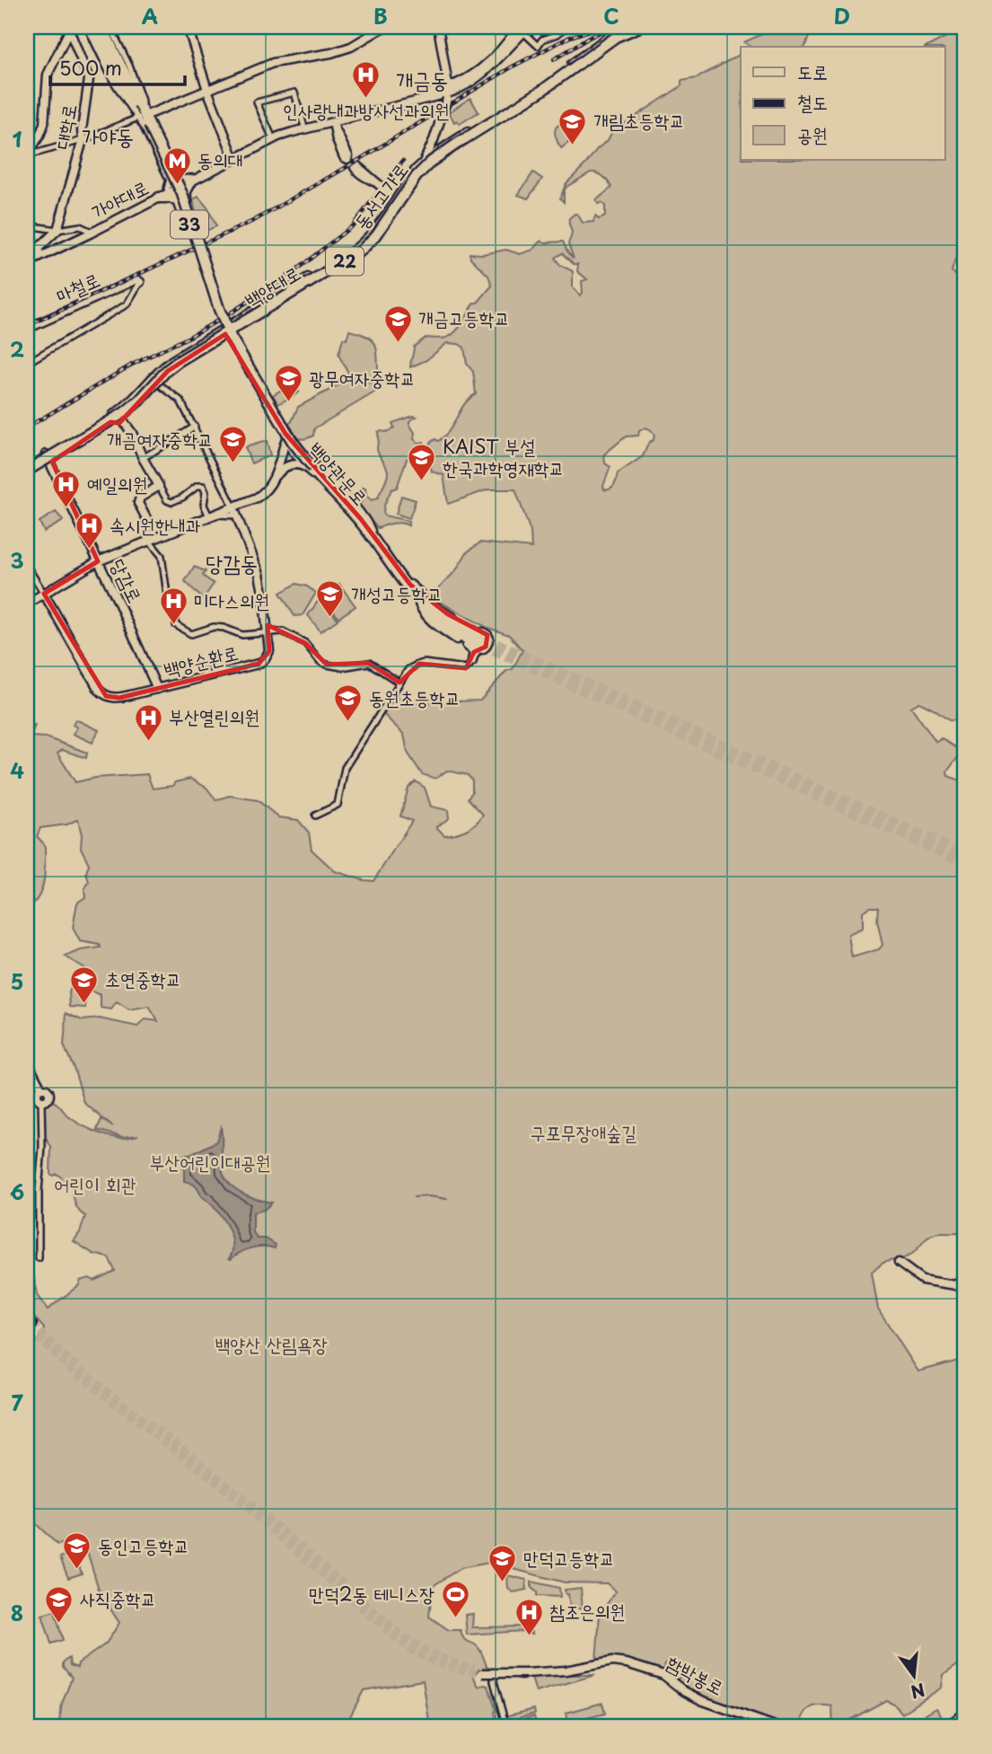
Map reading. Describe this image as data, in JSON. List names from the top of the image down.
{
  "streets": {
    "highway": ["동서고가로", "33", "22"],
    "main road": [
      "대학로",
      "가야대로",
      "백양대로",
      "마철로",
      "백양관문로",
      "당감로",
      "백양순환로",
      "함박봉로"
    ]
  },
  "crossings": [
    ["대학로", "가야대로"],
    ["동서고가로", "백양대로"],
    ["33", "백양대로"],
    ["33", "백양관문로"],
    ["백양대로", "백양관문로"],
    ["백양대로", "당감로"],
    ["당감로", "백양순환로"]
  ],
  "districts": ["개금동", "가야동", "당감동"],
  "parks": [
    "구포무장애숲길",
    "부산어린이대공원",
    "어린이 회관",
    "백양산 산림욕장"
  ],
  "places": {
    "hospital": [
      "인사랑내과방사선과의원",
      "예일의원",
      "속시원한내과",
      "미다스의원",
      "부산열린의원",
      "참조은의원"
    ],
    "school or university": [
      "개림초등학교",
      "개금고등학교",
      "광무여자중학교",
      "개금여자중학교",
      "KAIST 부설 한국과학영재학교",
      "개성고등학교",
      "동원초등학교",
      "초연중학교",
      "동인고등학교",
      "만덕고등학교",
      "사직중학교"
    ],
    "metro station": ["동의대"],
    "sports": ["만덕2동 테니스장"]
  },
  "legend": ["도로", "철도", "공원"],
  "scale_bar": "500 m",
  "north": "bottom",
  "grid": {
    "columns": [
      "A",
      "B",
      "C",
      "D"
    ],
    "rows": [
      "1",
      "2",
      "3",
      "4",
      "5",
      "6",
      "7",
      "8"
    ]
  }
}
